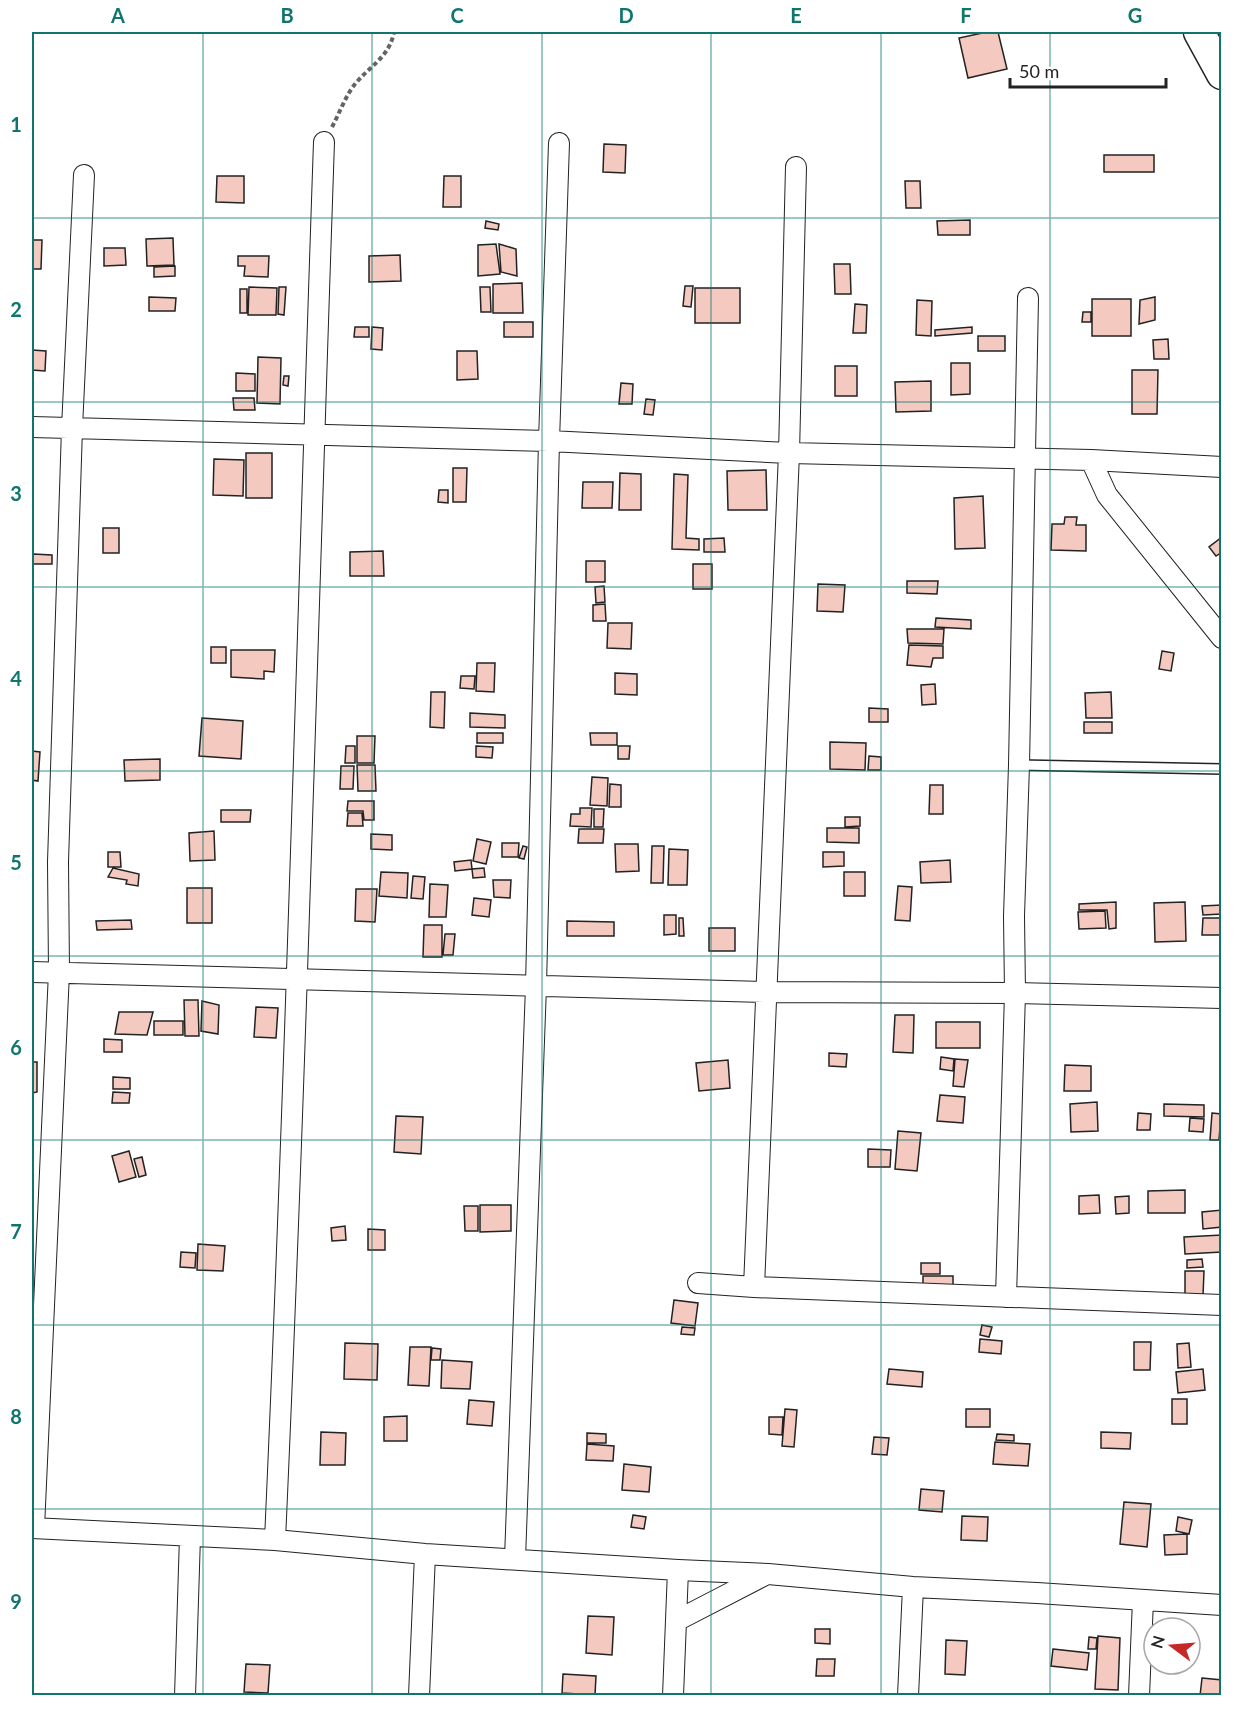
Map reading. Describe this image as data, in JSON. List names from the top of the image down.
{
  "scale_bar": "50 m",
  "north": "left",
  "grid": {
    "columns": [
      "A",
      "B",
      "C",
      "D",
      "E",
      "F",
      "G"
    ],
    "rows": [
      "1",
      "2",
      "3",
      "4",
      "5",
      "6",
      "7",
      "8",
      "9"
    ]
  }
}
